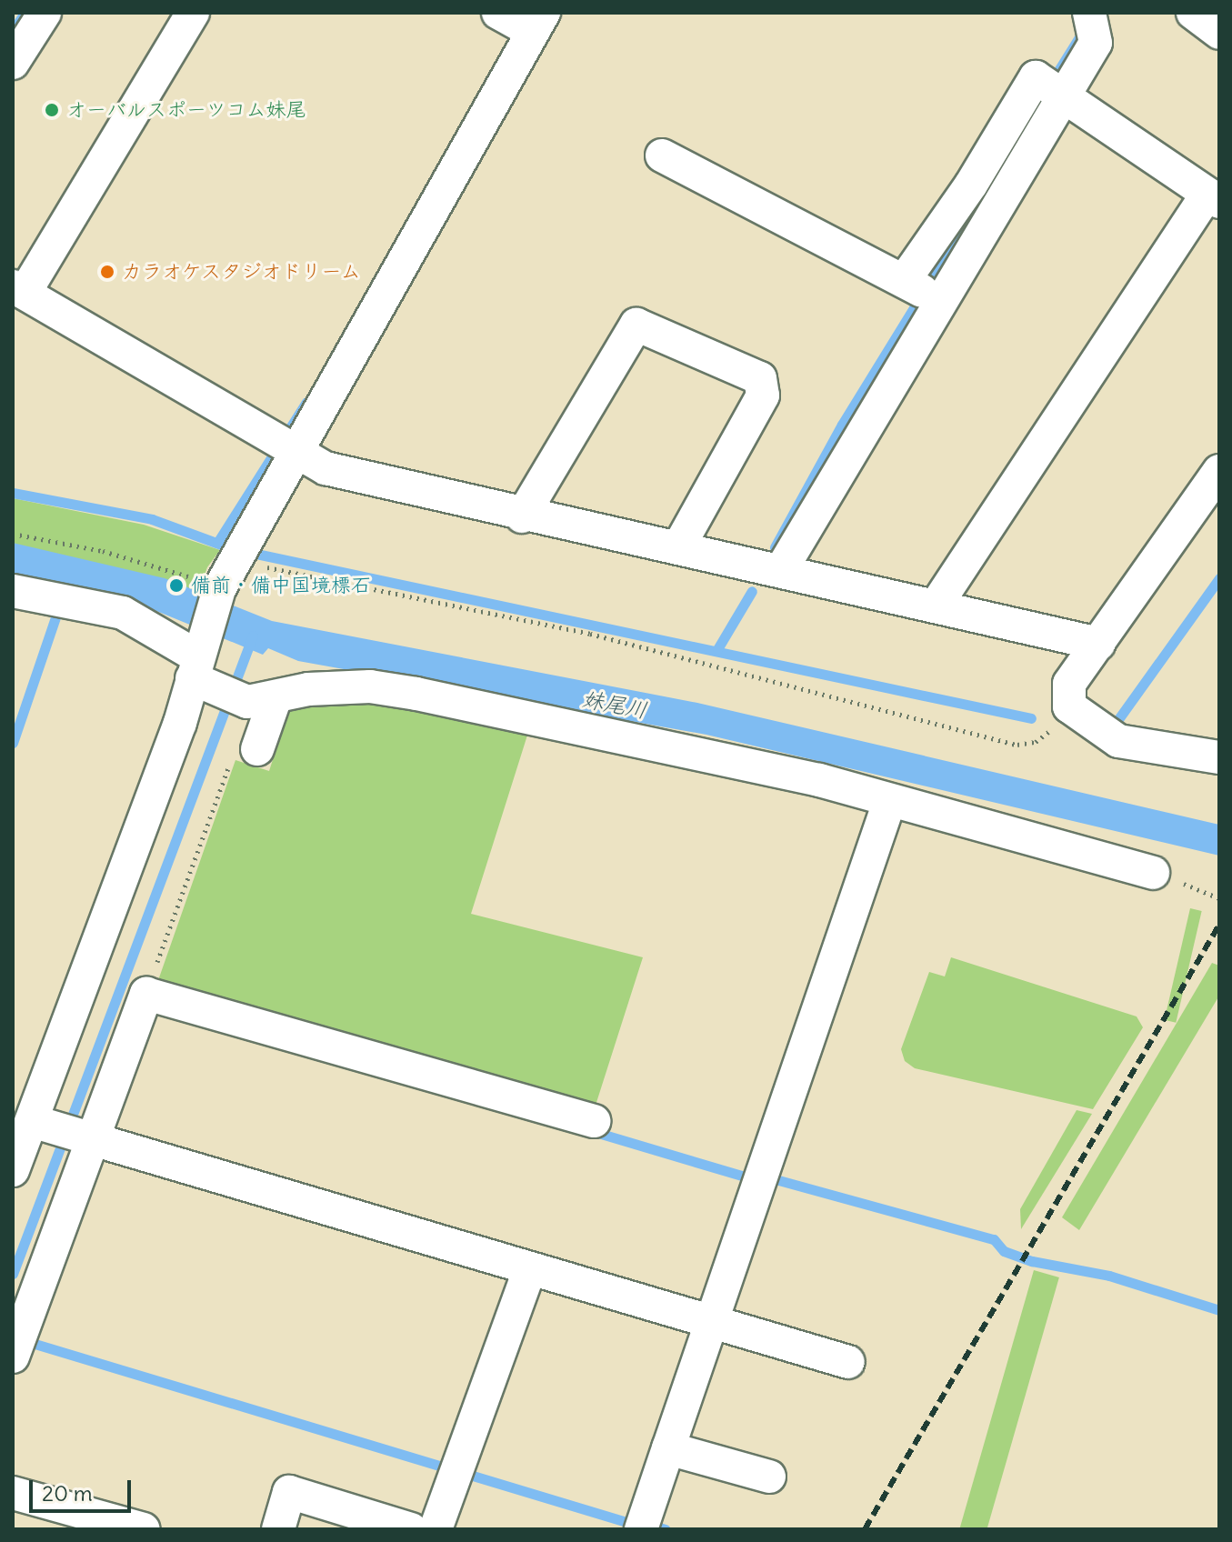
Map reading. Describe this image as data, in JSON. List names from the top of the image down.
{
  "water": ["妹尾川"],
  "places": ["オーバルスポーツコム妹尾", "カラオケスタジオドリーム", "備前・備中国境標石"],
  "scale_bar": "20 m"
}
